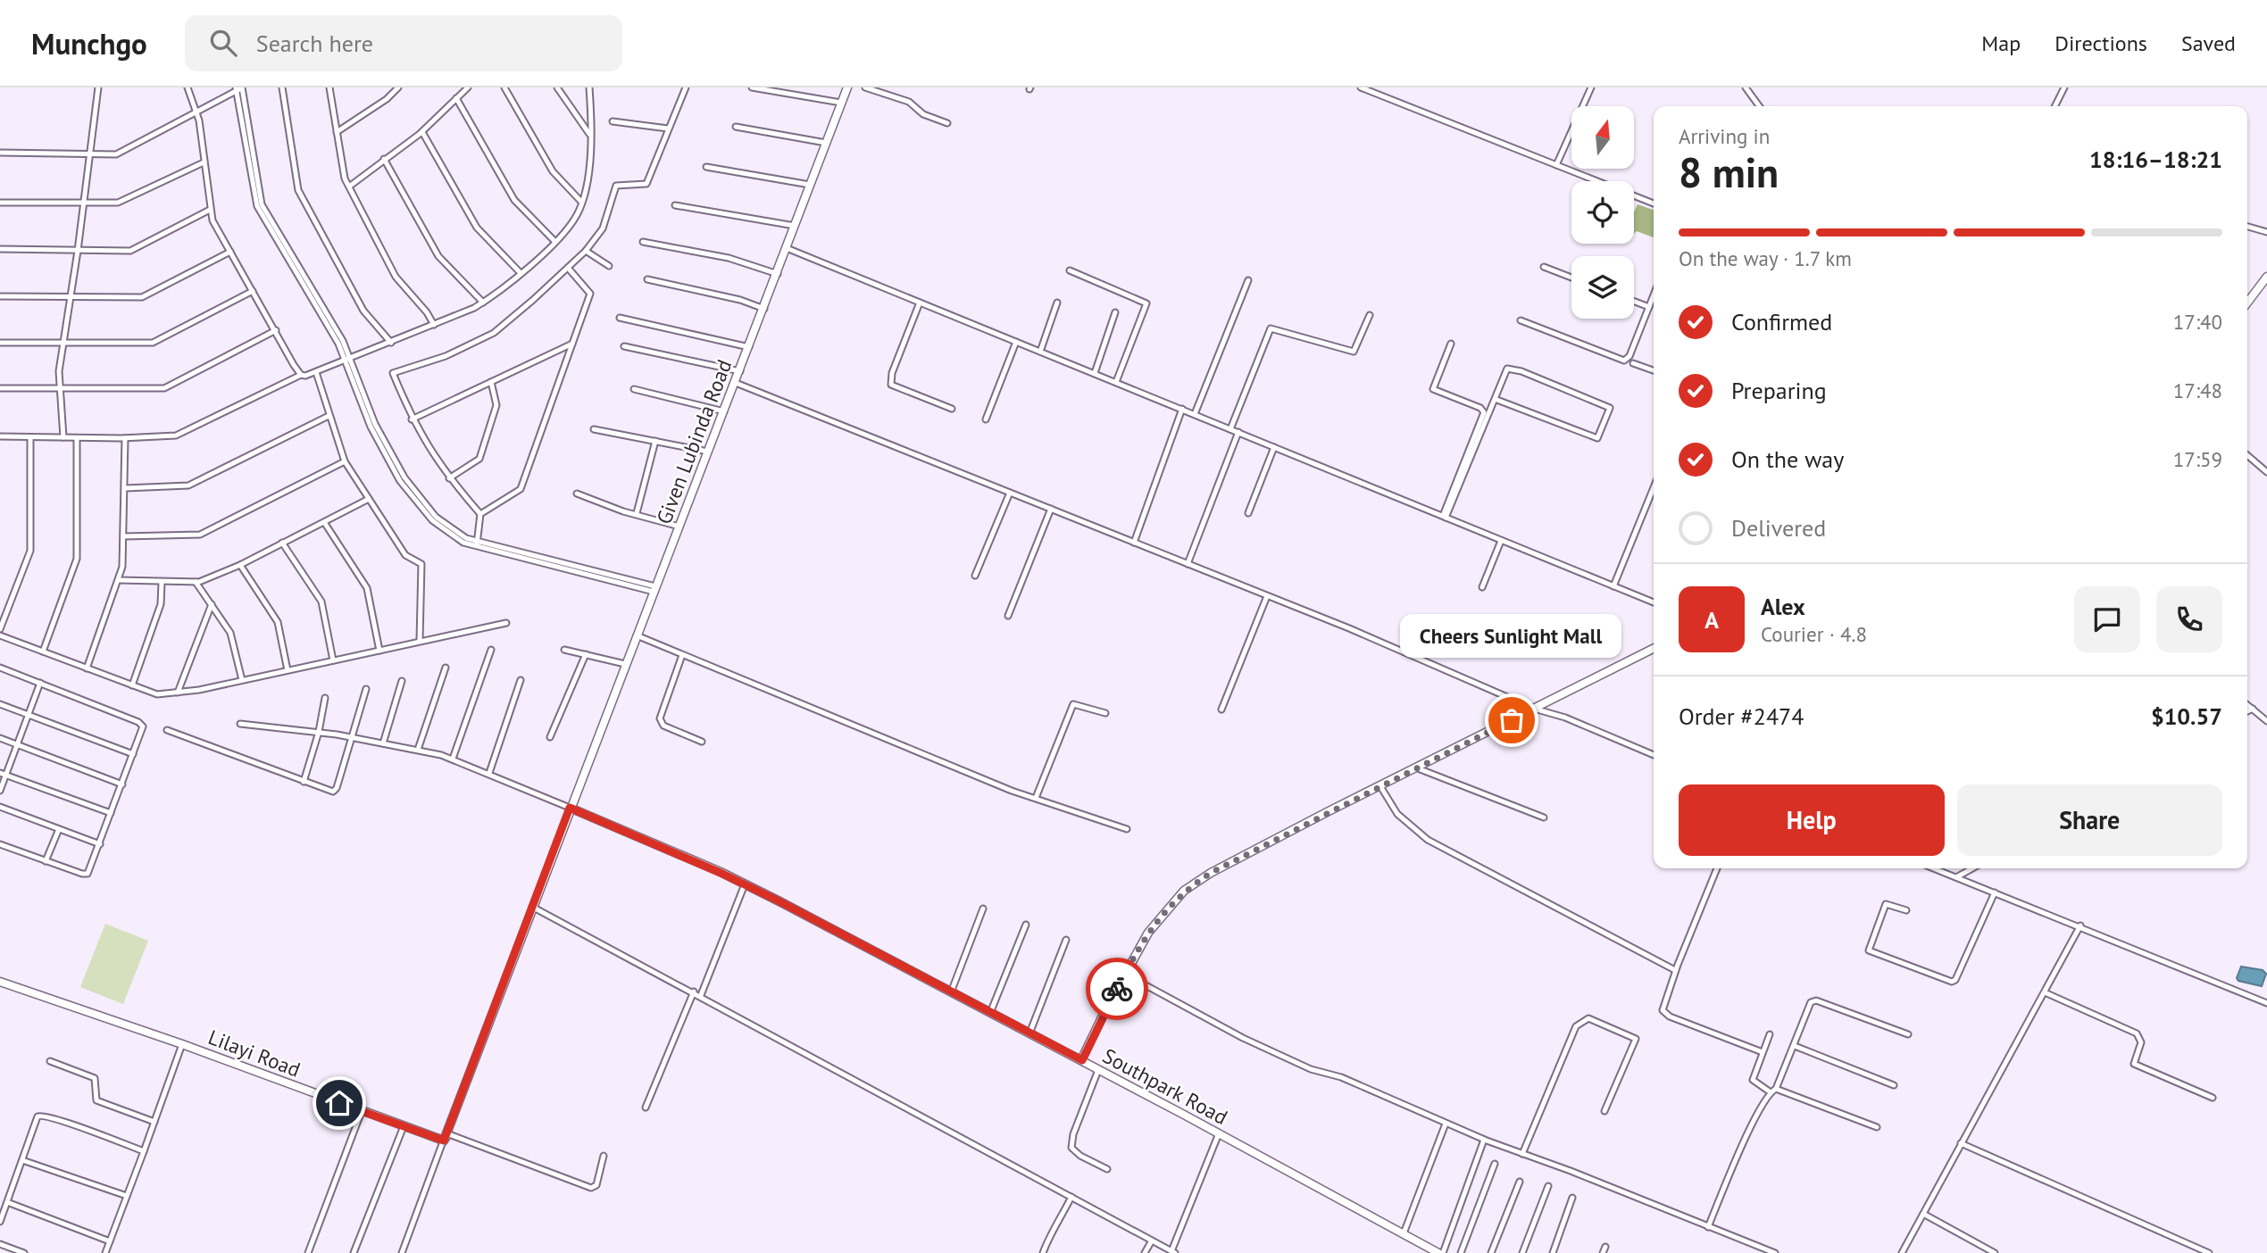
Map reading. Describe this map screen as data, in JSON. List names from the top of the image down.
{
  "streets": {
    "street": ["Given Lubinda Road", "Lilayi Road", "Southpark Road"]
  },
  "crossings": [
    ["Given Lubinda Road", "Southpark Road"]
  ],
  "places": ["Cheers Sunlight Mall"],
  "north": "top",
  "page": {
    "header": "Munchgo",
    "search": "Search here",
    "nav": ["Map", "Directions", "Saved"],
    "heading": ["8 min", "Arriving in", "18:16–18:21"],
    "panel": [
      "Alex",
      "Courier · 4.8",
      "Order #2474",
      "$10.57"
    ],
    "bar": "On the way · 1.7 km",
    "list": [
      ["Confirmed", "17:40"],
      ["Preparing", "17:48"],
      ["On the way", "17:59"],
      "Delivered"
    ],
    "round": "A",
    "bubble": "Cheers Sunlight Mall",
    "buttons": ["Help", "Share"]
  }
}
